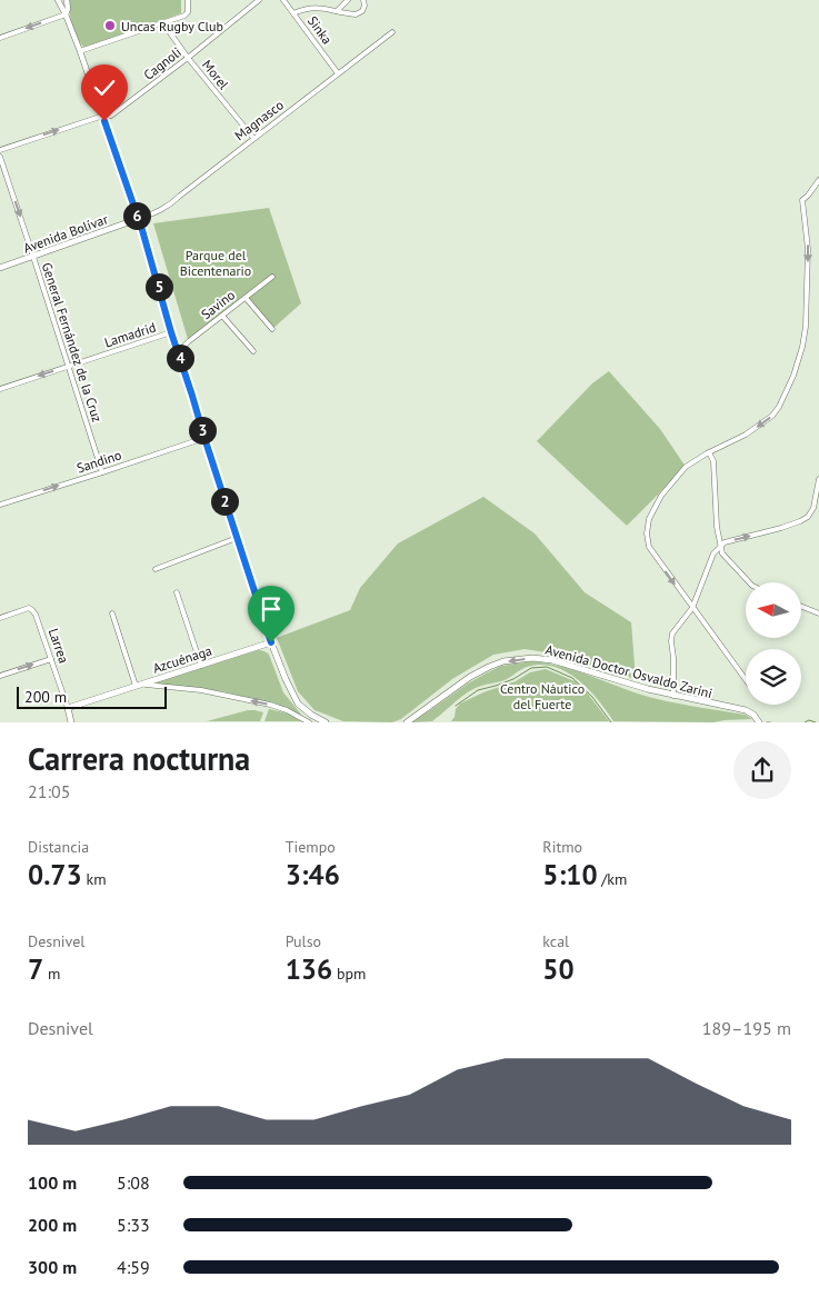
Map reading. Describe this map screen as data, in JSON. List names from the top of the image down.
{
  "streets": {
    "main road": [
      "Avenida Bolívar",
      "Larrea",
      "Azcuénaga",
      "Avenida Doctor Osvaldo Zarini"
    ],
    "street": [
      "Sinka",
      "Cagnoli",
      "Morel",
      "Magnasco",
      "Savino",
      "Lamadrid",
      "General Fernández de la Cruz",
      "Sandino"
    ]
  },
  "crossings": [
    ["Sinka", "Magnasco"],
    ["Cagnoli", "Morel"],
    ["Morel", "Magnasco"],
    ["Magnasco", "Avenida Bolívar"],
    ["Avenida Bolívar", "General Fernández de la Cruz"],
    ["Lamadrid", "General Fernández de la Cruz"],
    ["General Fernández de la Cruz", "Sandino"],
    ["Larrea", "Azcuénaga"]
  ],
  "one_way": [
    "Cagnoli",
    "Lamadrid",
    "Sandino",
    "Avenida Doctor Osvaldo Zarini"
  ],
  "parks": ["Parque del Bicentenario", "Centro Náutico del Fuerte"],
  "places": ["Uncas Rugby Club"],
  "scale_bar": "200 m",
  "north": "left",
  "page": {
    "pins": [
      "6",
      "5",
      "4",
      "3",
      "2"
    ],
    "scale": "200 m",
    "heading": ["Carrera nocturna", "21:05"],
    "stats": [
      ["Distancia", "0.73 km"],
      ["Tiempo", "3:46"],
      ["Ritmo", "5:10 /km"],
      ["Desnivel", "7 m"],
      ["Pulso", "136 bpm"],
      ["kcal", "50"]
    ],
    "chart": ["Desnivel", "189–195 m"],
    "list": [
      {
        "name": "100 m",
        "note": "5:08"
      },
      {
        "name": "200 m",
        "note": "5:33"
      },
      {
        "name": "300 m",
        "note": "4:59"
      }
    ]
  }
}
